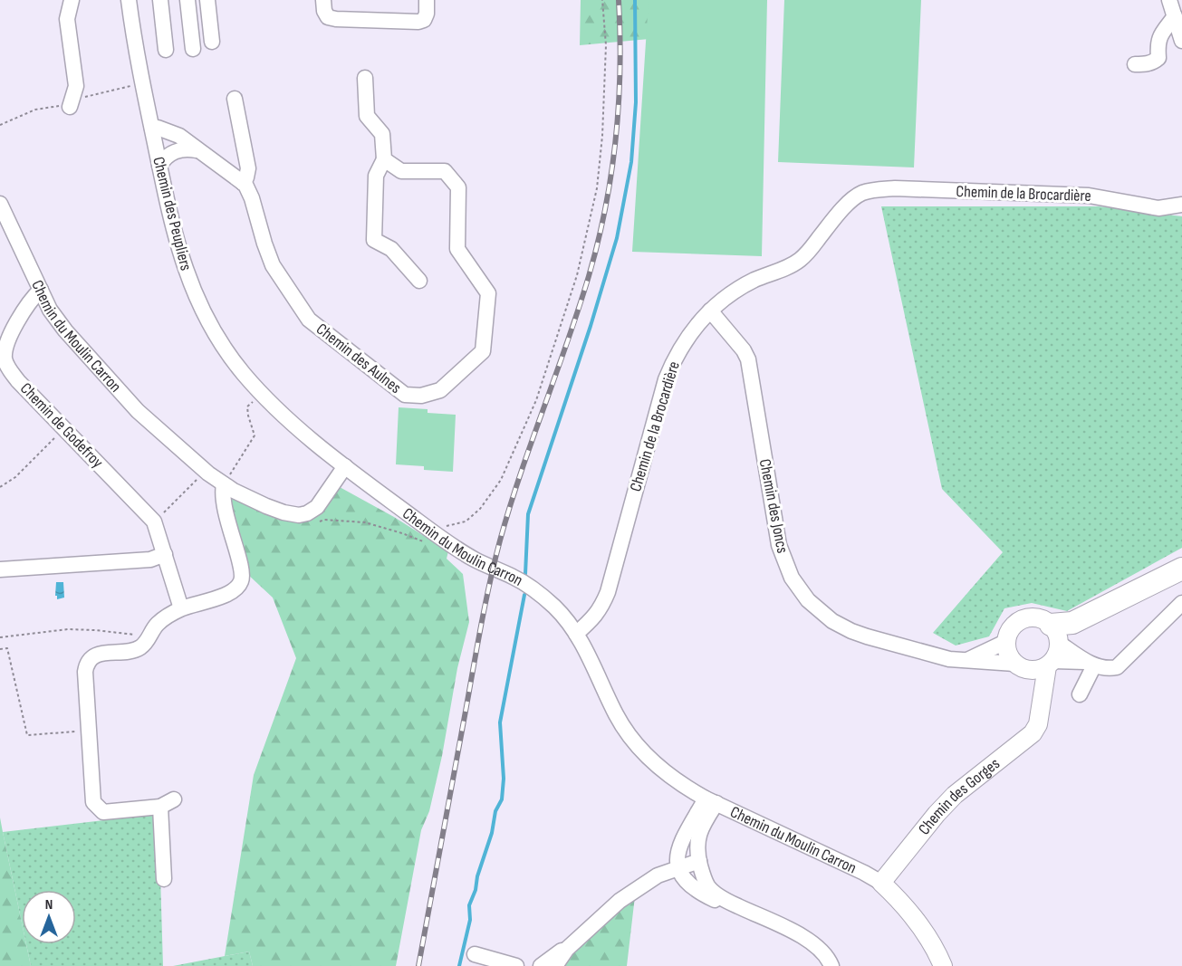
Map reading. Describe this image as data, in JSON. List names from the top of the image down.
{
  "streets": {
    "main road": ["Chemin du Moulin Carron", "Chemin des Gorges"],
    "street": [
      "Chemin de la Brocardière",
      "Chemin des Peupliers",
      "Chemin des Aulnes",
      "Chemin de Godefroy",
      "Chemin des Joncs"
    ]
  },
  "crossings": [
    ["Chemin de la Brocardière", "Chemin du Moulin Carron"],
    ["Chemin de la Brocardière", "Chemin des Joncs"],
    ["Chemin des Peupliers", "Chemin du Moulin Carron"],
    ["Chemin des Peupliers", "Chemin des Aulnes"],
    ["Chemin du Moulin Carron", "Chemin de Godefroy"],
    ["Chemin du Moulin Carron", "Chemin des Gorges"],
    ["Chemin des Joncs", "Chemin des Gorges"]
  ],
  "north": "top"
}
